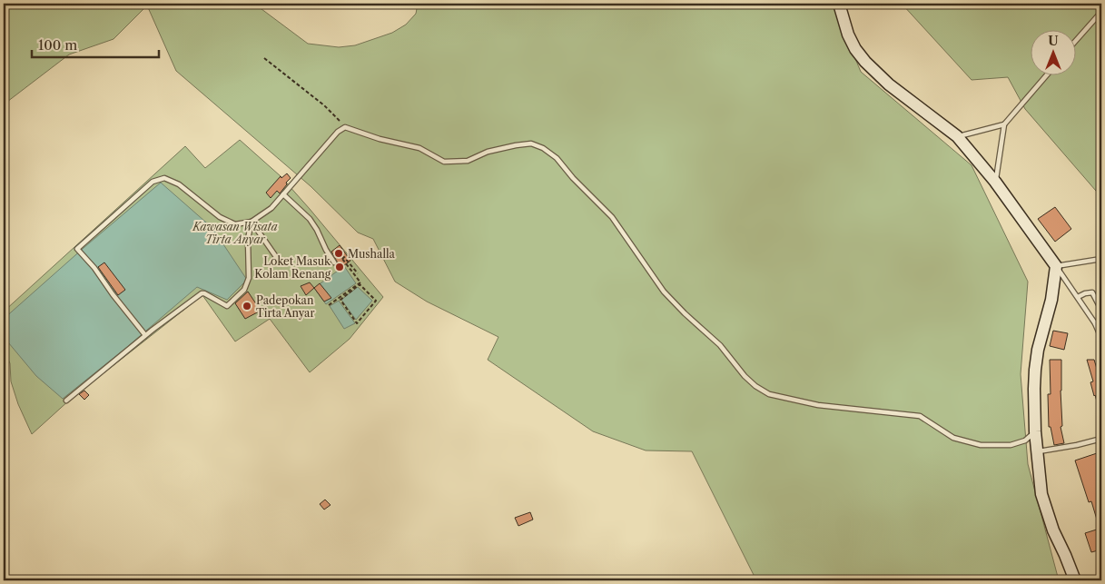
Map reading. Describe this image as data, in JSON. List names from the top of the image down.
{
  "parks": ["Kawasan Wisata Tirta Anyar"],
  "places": ["Mushalla", "Loket Masuk Kolam Renang", "Padepokan Tirta Anyar"],
  "scale_bar": "100 m",
  "north": "top"
}
